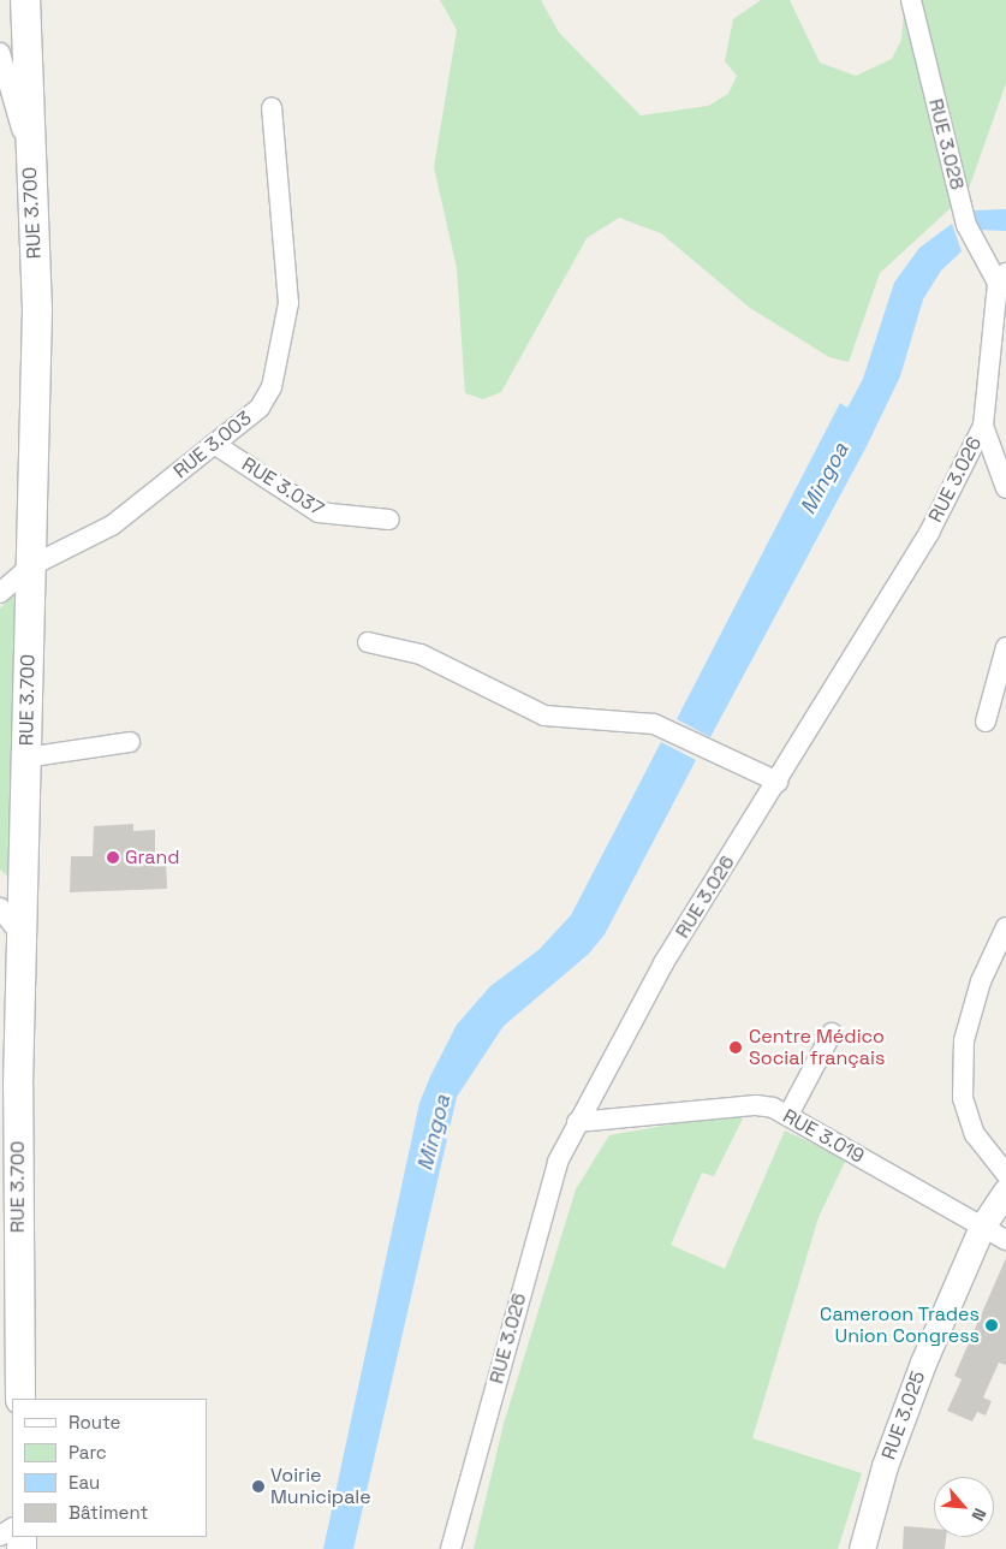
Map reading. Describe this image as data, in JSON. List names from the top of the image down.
{
  "streets": {
    "main road": ["RUE 3.700"],
    "street": [
      "RUE 3.028",
      "RUE 3.003",
      "RUE 3.026",
      "RUE 3.037",
      "RUE 3.019",
      "RUE 3.025"
    ]
  },
  "crossings": [
    ["RUE 3.028", "RUE 3.026"],
    ["RUE 3.700", "RUE 3.003"],
    ["RUE 3.003", "RUE 3.037"],
    ["RUE 3.026", "RUE 3.019"],
    ["RUE 3.019", "RUE 3.025"]
  ],
  "water": ["Mingoa"],
  "places": [
    "Grand",
    "Centre Médico Social français",
    "Cameroon Trades Union Congress",
    "Voirie Municipale"
  ],
  "legend": [
    "Route",
    "Parc",
    "Eau",
    "Bâtiment"
  ],
  "north": "bottom right"
}
